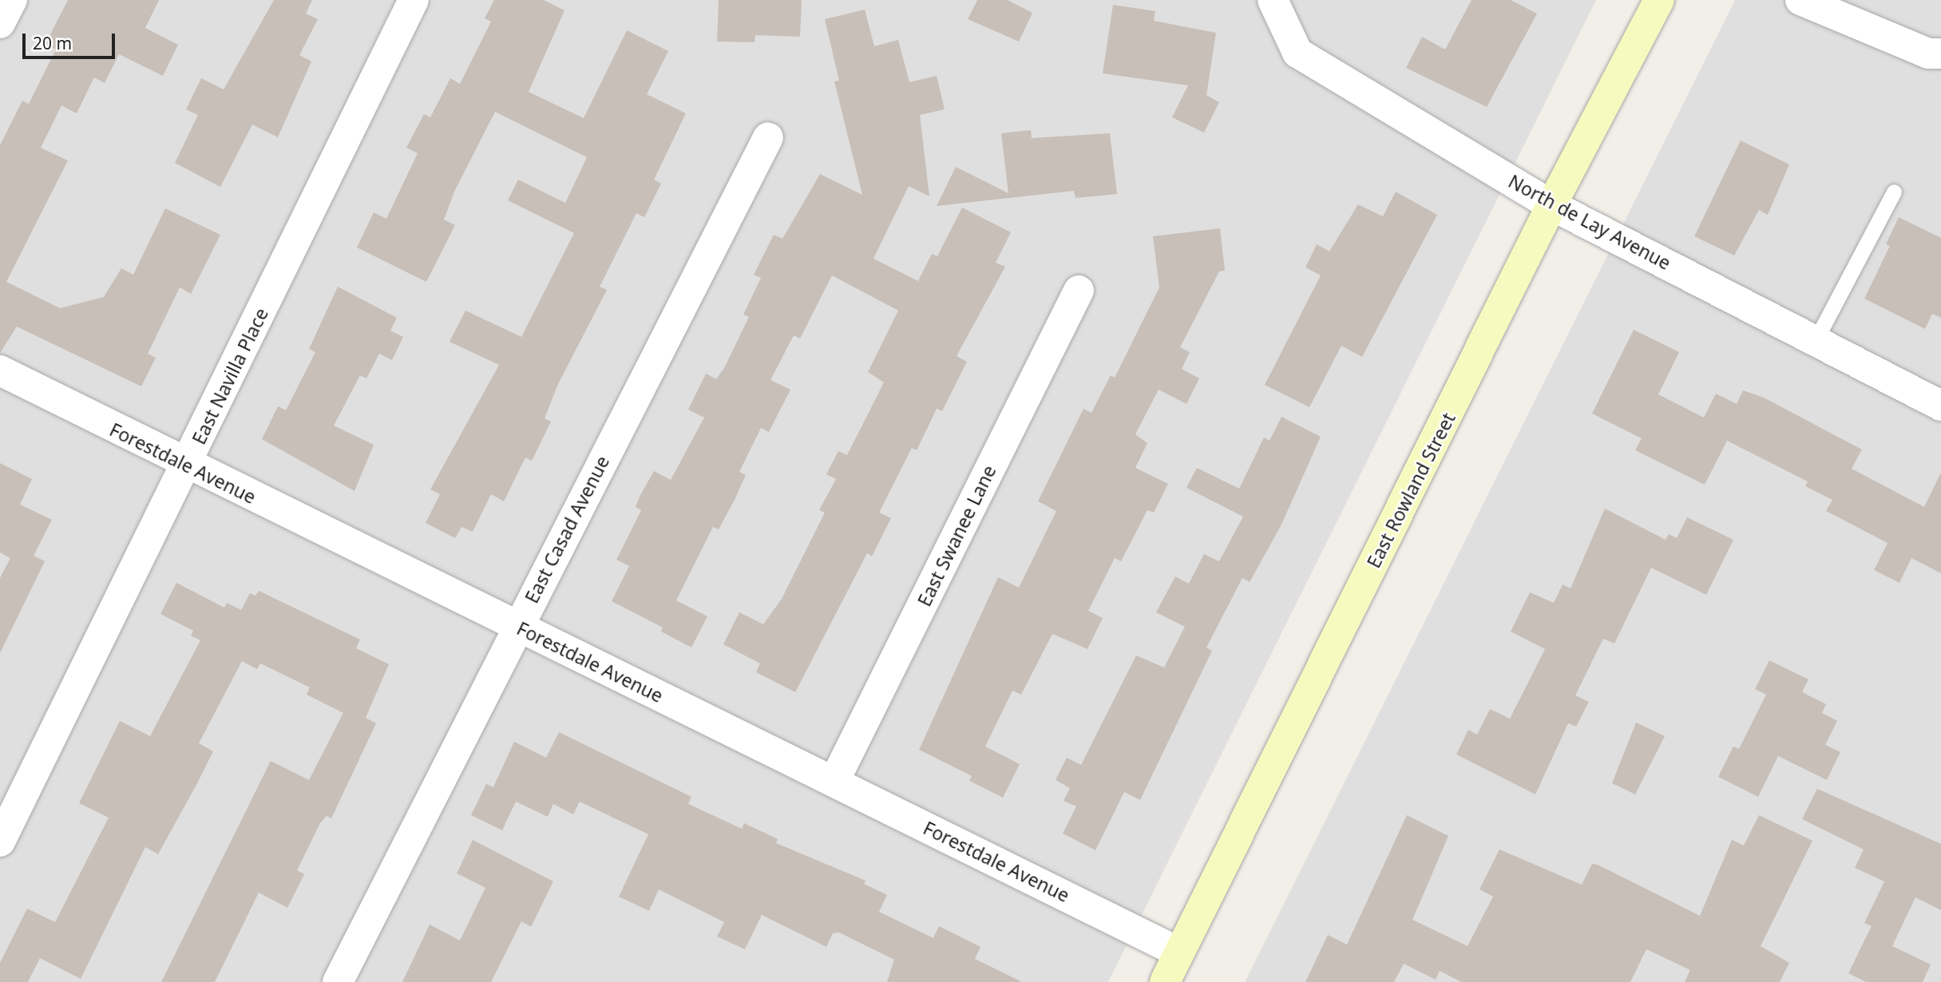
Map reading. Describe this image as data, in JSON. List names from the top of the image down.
{
  "streets": {
    "main road": ["East Rowland Street"],
    "street": [
      "North de Lay Avenue",
      "East Navilla Place",
      "Forestdale Avenue",
      "East Casad Avenue",
      "East Swanee Lane"
    ]
  },
  "crossings": [
    ["North de Lay Avenue", "East Rowland Street"],
    ["East Navilla Place", "Forestdale Avenue"],
    ["Forestdale Avenue", "East Rowland Street"],
    ["Forestdale Avenue", "East Casad Avenue"],
    ["Forestdale Avenue", "East Swanee Lane"]
  ],
  "scale_bar": "20 m"
}
